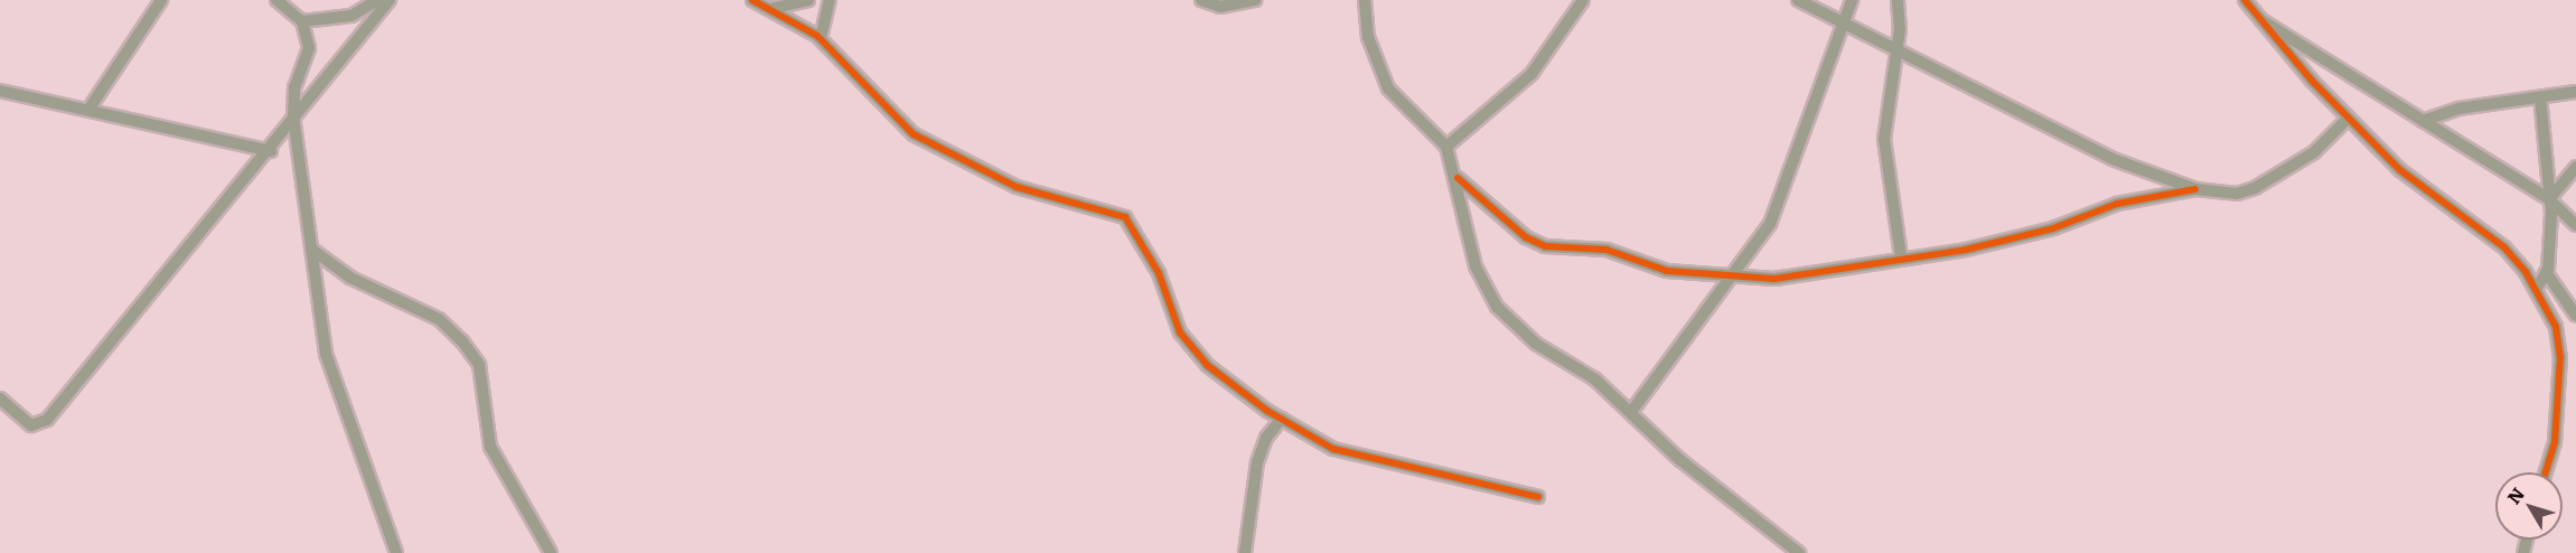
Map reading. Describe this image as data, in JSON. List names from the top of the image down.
{
  "north": "top left"
}
